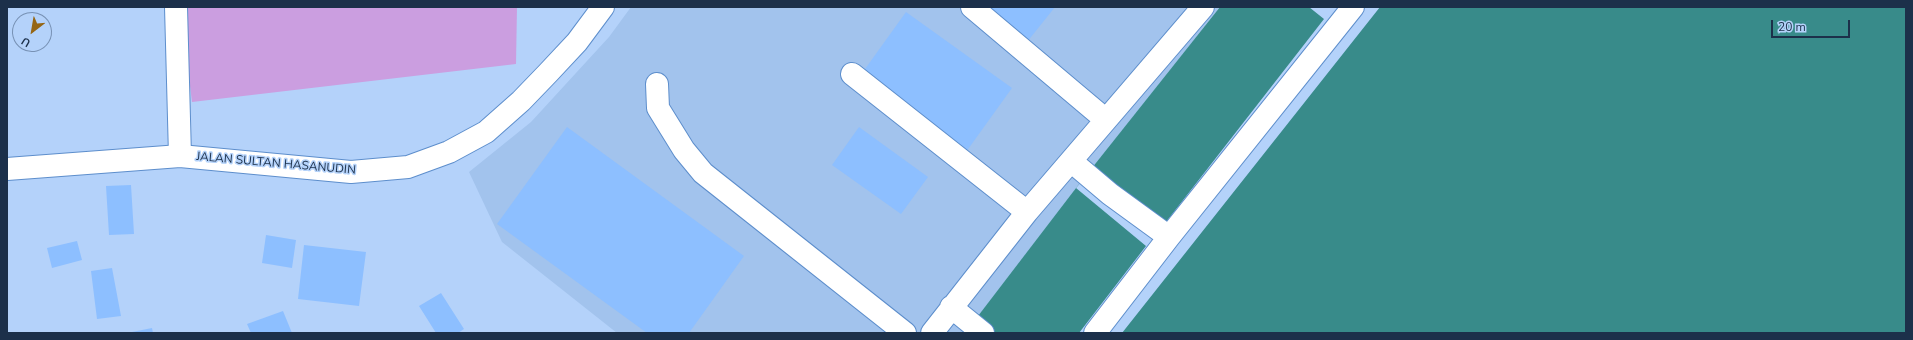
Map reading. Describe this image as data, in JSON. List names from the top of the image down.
{
  "streets": {
    "main road": ["JALAN SULTAN HASANUDIN"]
  },
  "scale_bar": "20 m",
  "north": "bottom left"
}
